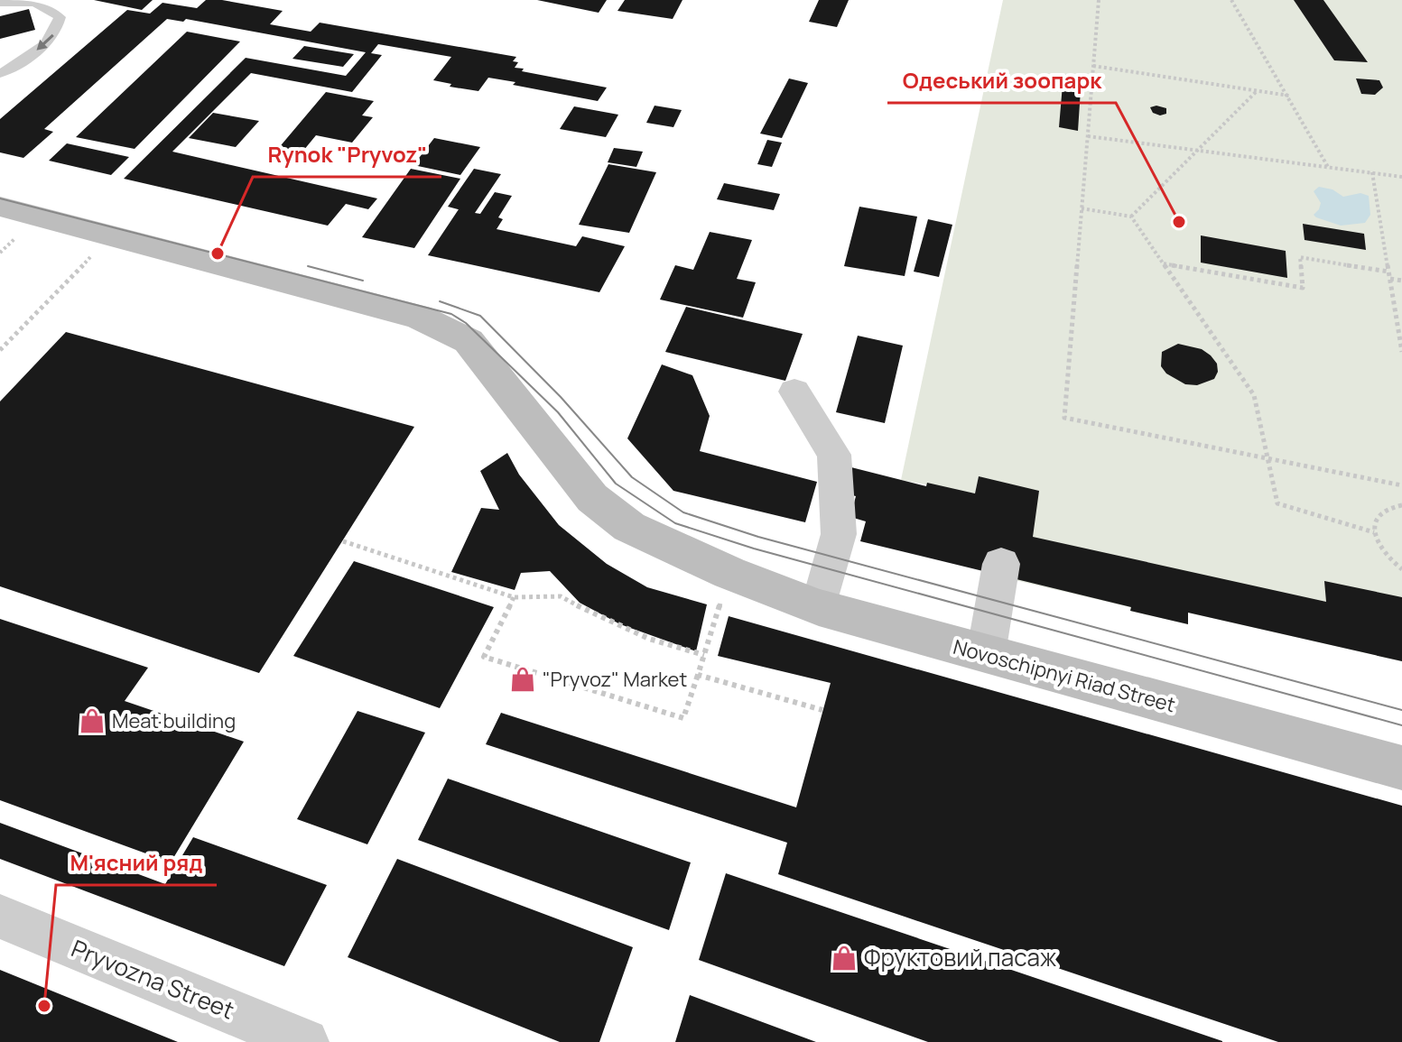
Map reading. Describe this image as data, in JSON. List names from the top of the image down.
{
  "streets": {
    "street": ["Novoschipnyi Riad Street", "Pryvozna Street"]
  },
  "places": {
    "other": ["Одеський зоопарк", "Rynok \"Pryvoz\"", "М'ясний ряд"],
    "shop": ["\"Pryvoz\" Market", "Meat building", "Фруктовий пасаж"]
  }
}
